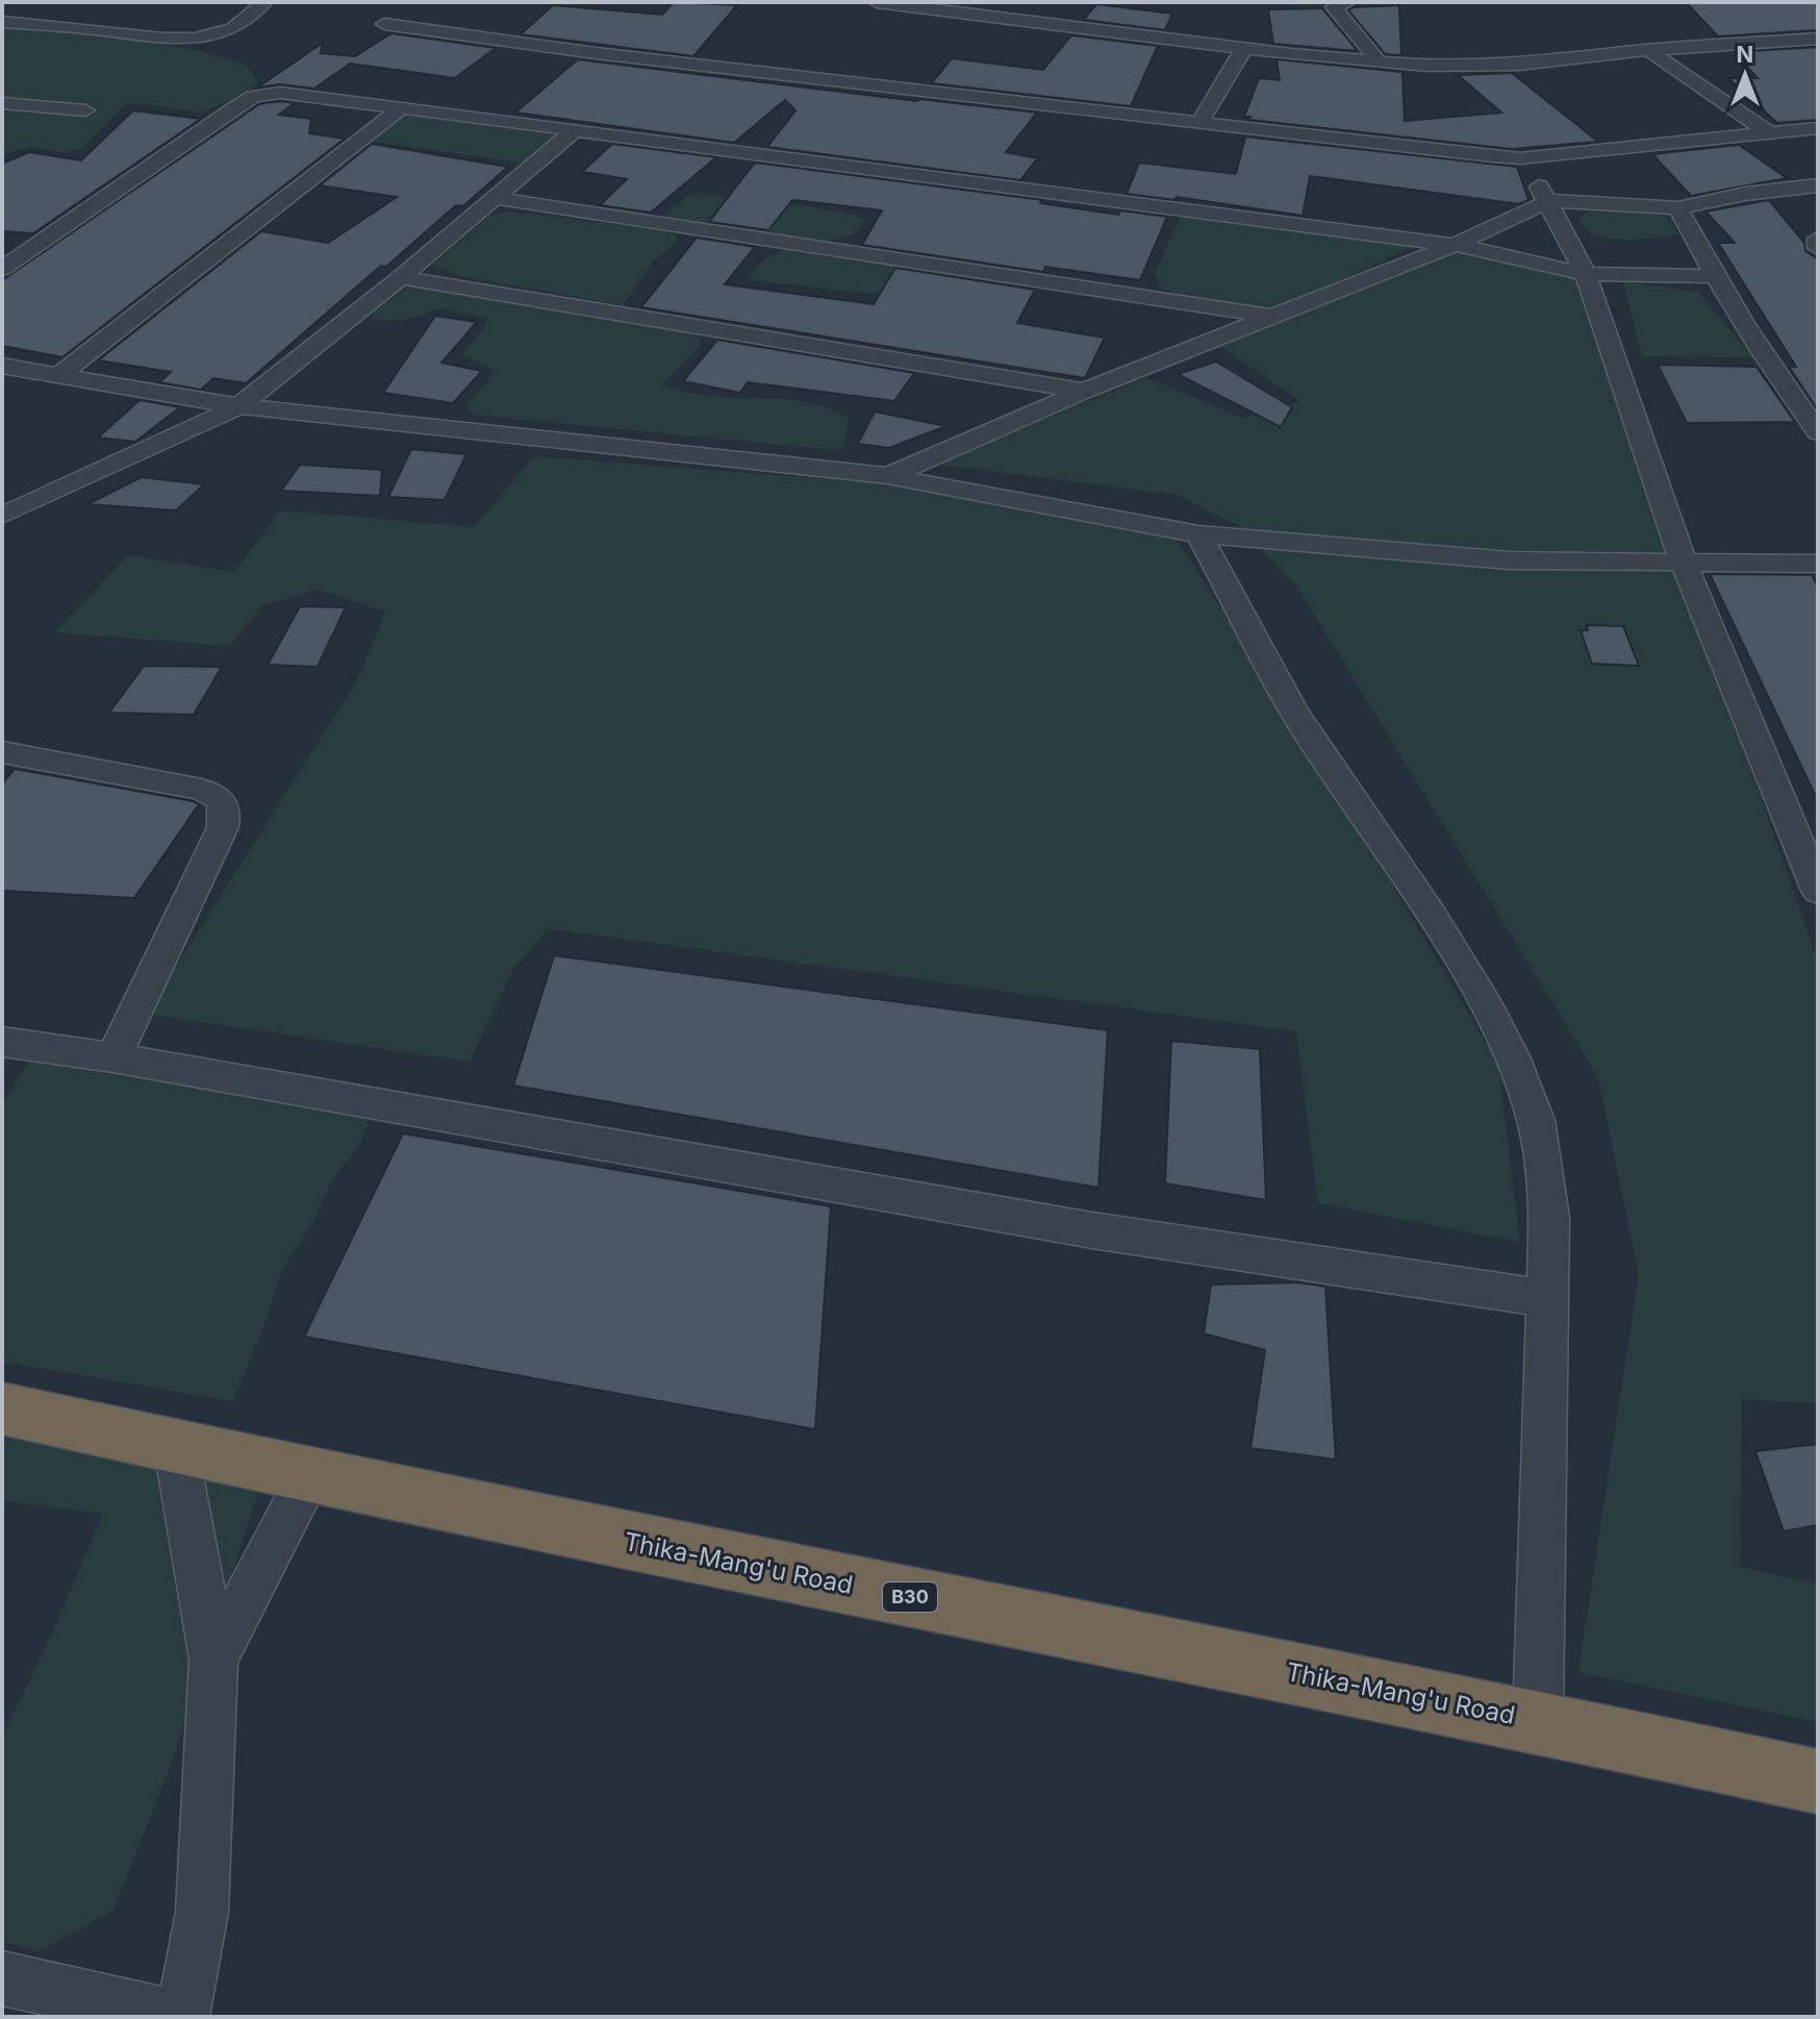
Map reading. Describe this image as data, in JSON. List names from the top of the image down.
{
  "streets": {
    "highway": ["Thika-Mang'u Road", "B30"]
  },
  "north": "top"
}
